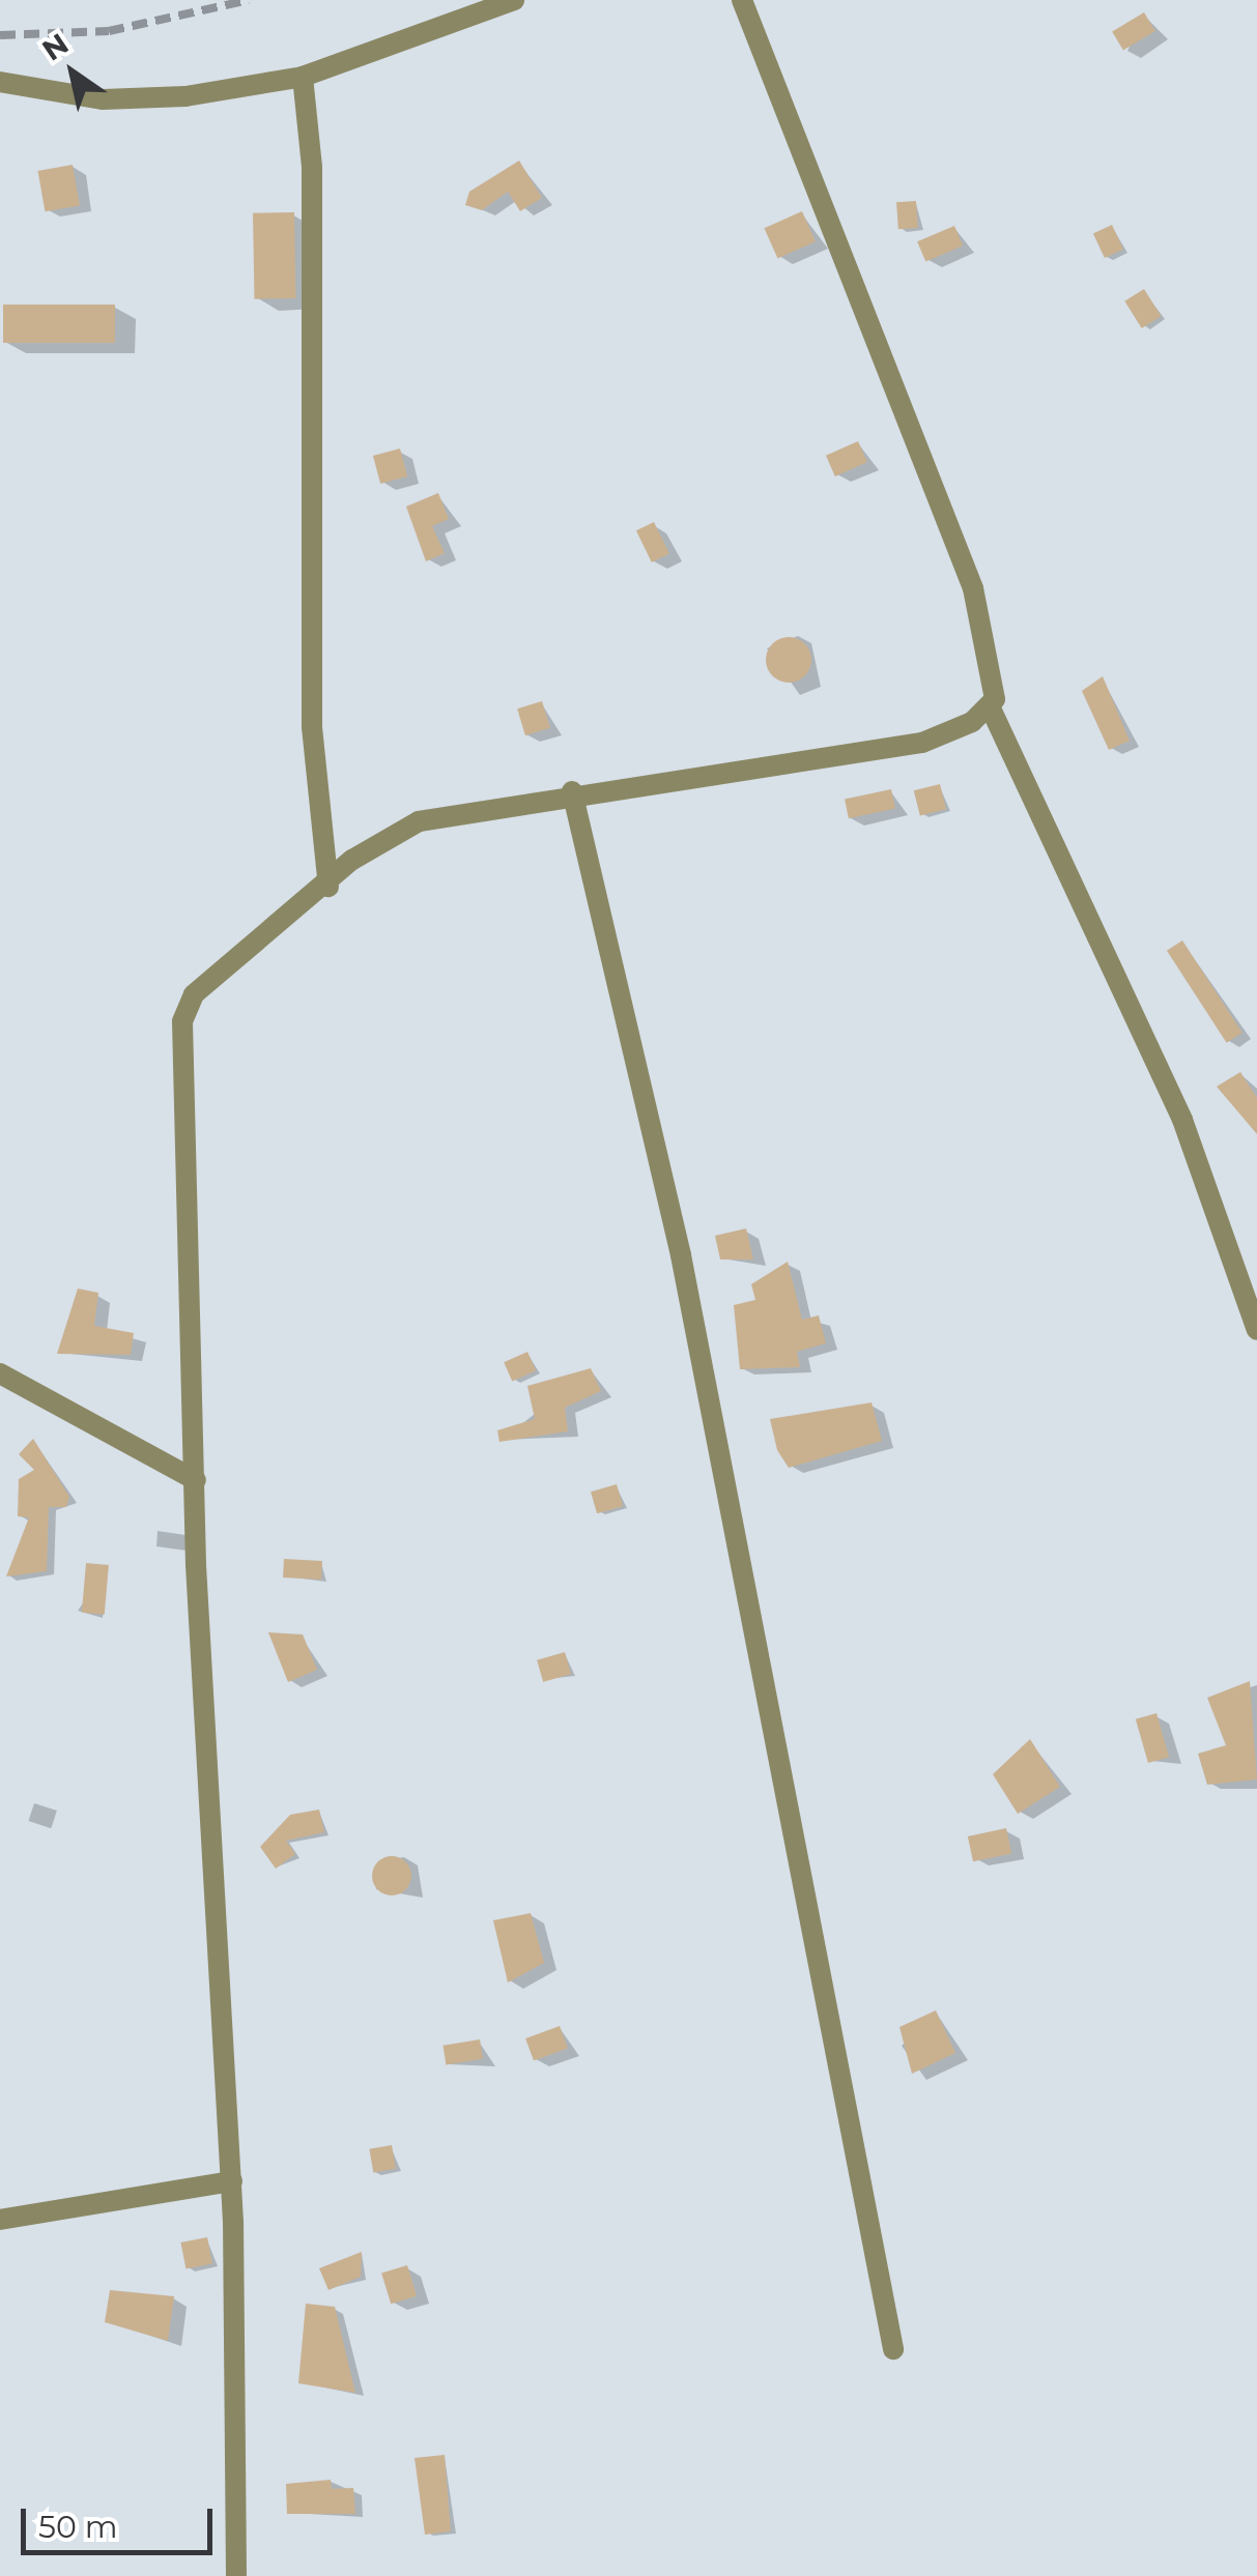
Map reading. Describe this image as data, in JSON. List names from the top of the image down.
{
  "scale_bar": "50 m",
  "north": "top left"
}
